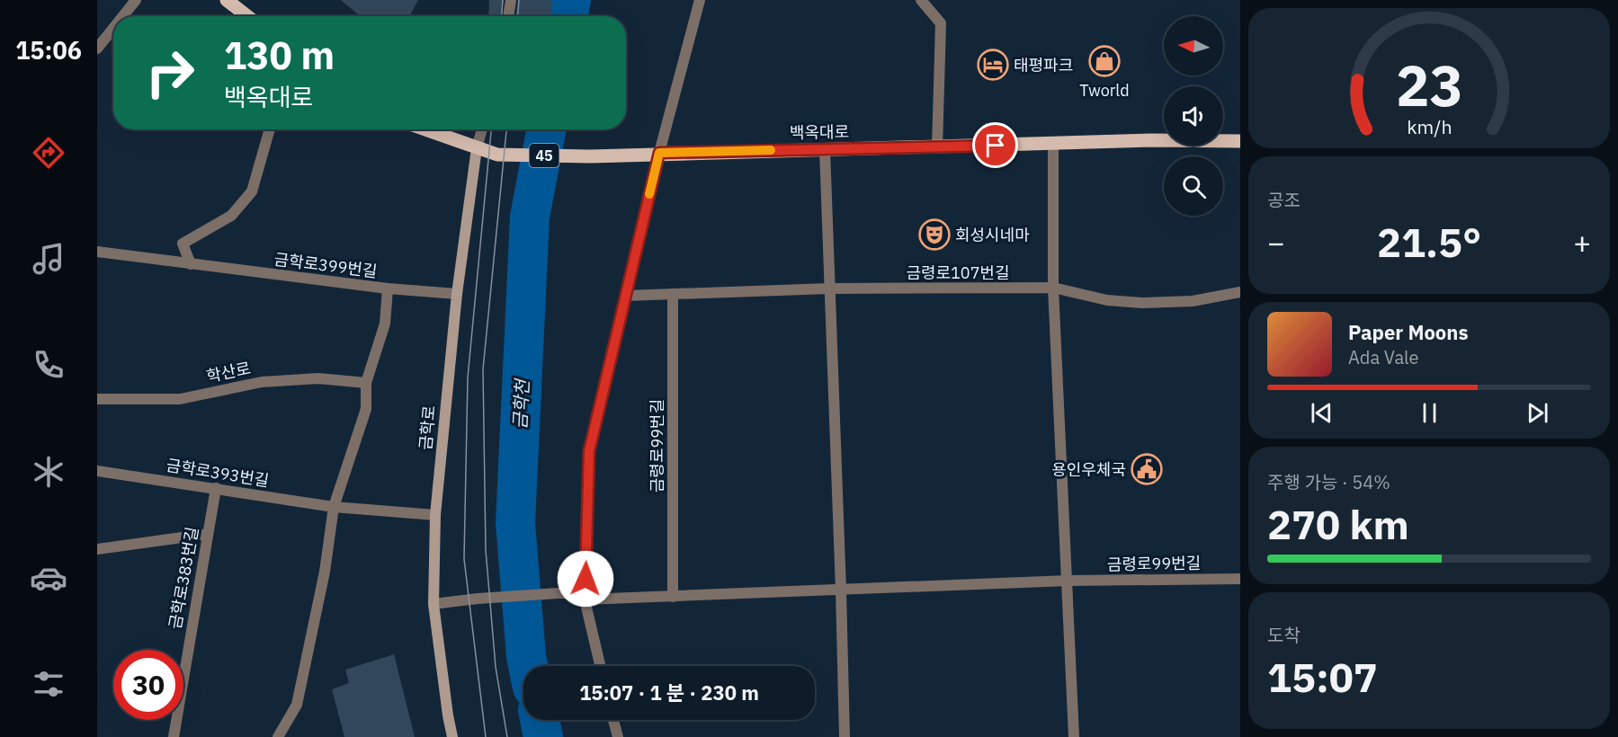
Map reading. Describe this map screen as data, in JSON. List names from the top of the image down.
{
  "streets": {
    "main road": ["백옥대로", "45", "금학로"],
    "street": [
      "금학로399번길",
      "금령로107번길",
      "학산로",
      "금령로99번길",
      "금학로393번길",
      "금학로383번길"
    ]
  },
  "crossings": [
    ["백옥대로", "금학로"],
    ["금학로399번길", "금학로"],
    ["금령로107번길", "금령로99번길"],
    ["금학로", "금령로99번길"],
    ["금학로", "금학로393번길"],
    ["금학로393번길", "금학로383번길"]
  ],
  "water": ["금학천"],
  "places": {
    "shop": ["Tworld"],
    "hotel": ["태평파크"],
    "theatre": ["회성시네마"],
    "public building": ["용인우체국"]
  },
  "north": "left",
  "page": {
    "tabs": "15:06",
    "turn": ["130 m", "백옥대로"],
    "tile": [
      "공조",
      ["주행 가능 · 54%", "270 km"],
      ["도착", "15:07"]
    ],
    "heat": ["−", "21.5°", "+"],
    "song": ["Paper Moons", "Ada Vale"],
    "limit": "30",
    "trip": "15:07 · 1 분 · 230 m",
    "gauge": ["23", "km/h"]
  }
}
